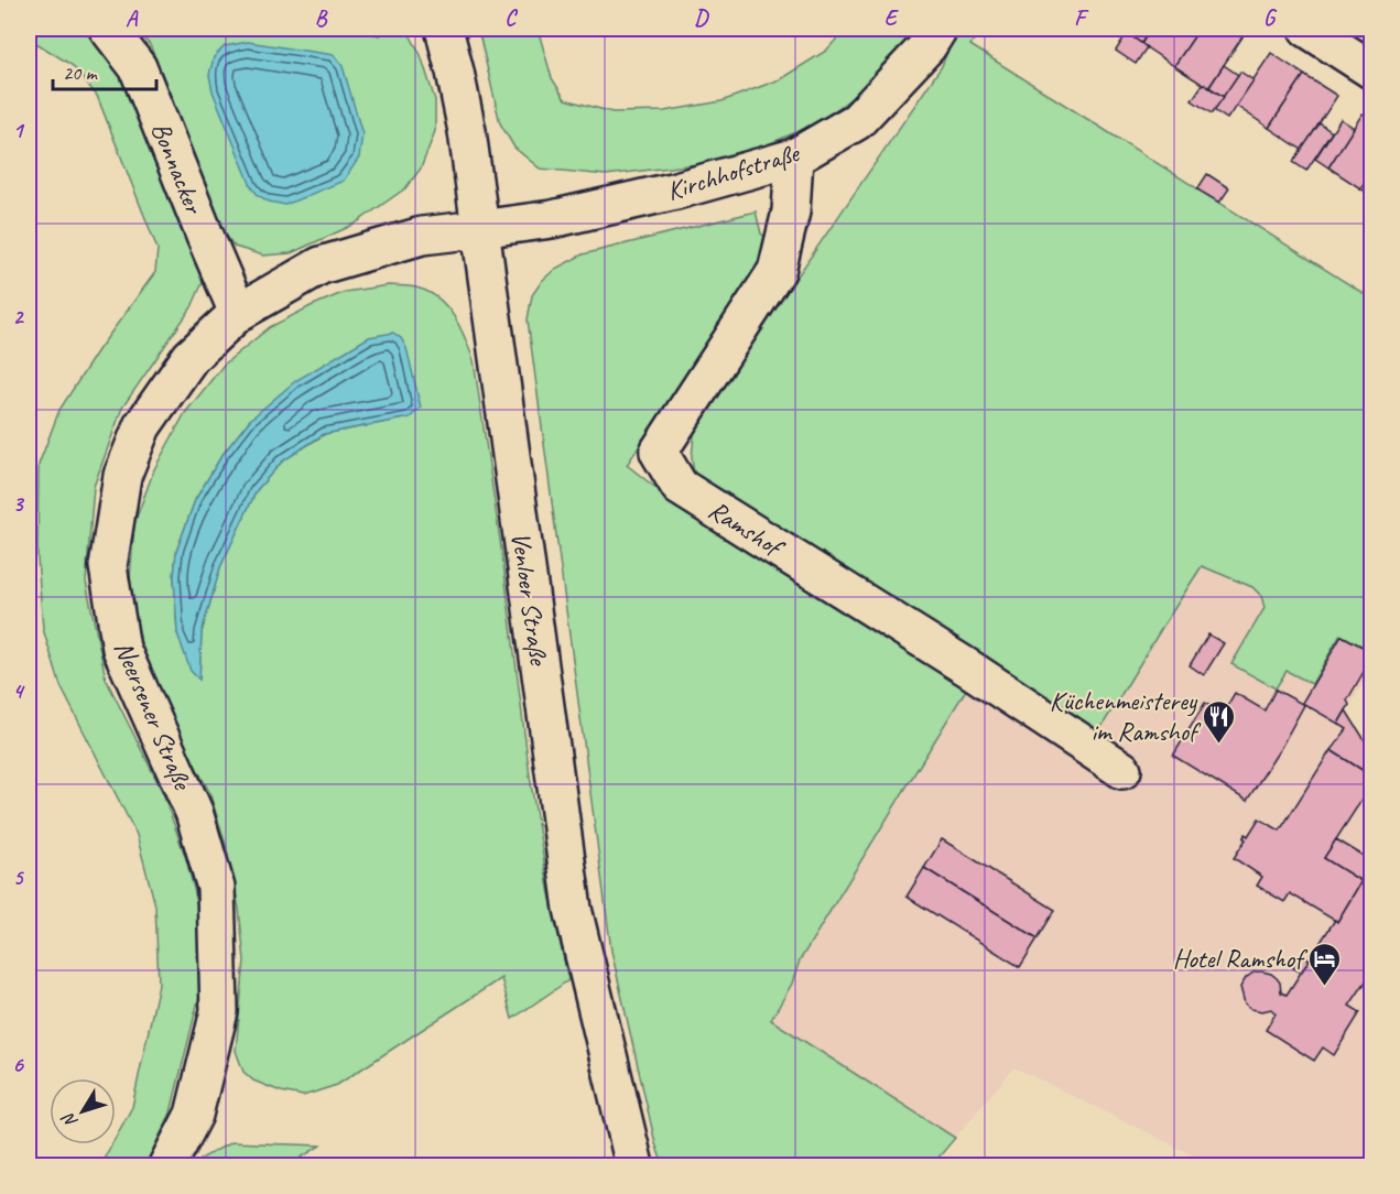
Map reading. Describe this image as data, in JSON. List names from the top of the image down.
{
  "streets": {
    "street": [
      "Bonnacker",
      "Kirchhofstraße",
      "Ramshof",
      "Venloer Straße",
      "Neersener Straße"
    ]
  },
  "crossings": [
    ["Bonnacker", "Neersener Straße"],
    ["Kirchhofstraße", "Ramshof"],
    ["Kirchhofstraße", "Venloer Straße"],
    ["Kirchhofstraße", "Neersener Straße"],
    ["Venloer Straße", "Neersener Straße"]
  ],
  "places": {
    "restaurant": ["Küchenmeisterey im Ramshof"],
    "hotel": ["Hotel Ramshof"]
  },
  "scale_bar": "20 m",
  "north": "bottom left",
  "grid": {
    "columns": [
      "A",
      "B",
      "C",
      "D",
      "E",
      "F",
      "G"
    ],
    "rows": [
      "1",
      "2",
      "3",
      "4",
      "5",
      "6"
    ]
  }
}
